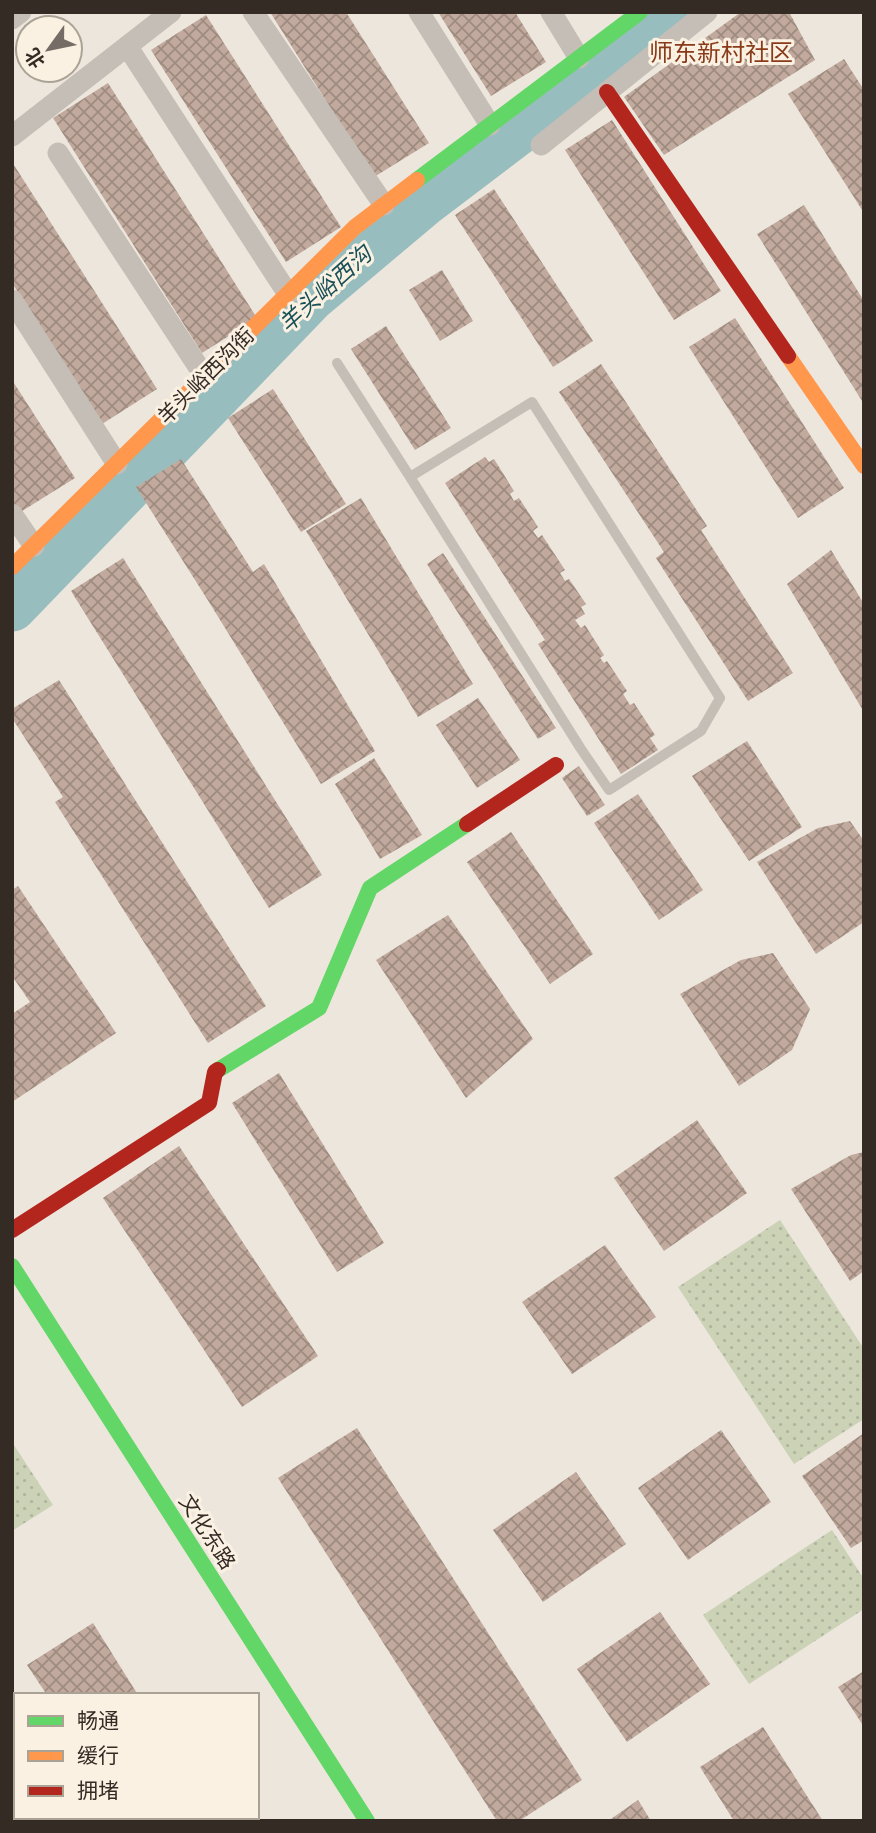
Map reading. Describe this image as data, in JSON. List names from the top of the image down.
{
  "streets": {
    "street": ["羊头峪西沟街", "文化东路"]
  },
  "districts": ["师东新村社区"],
  "water": ["羊头峪西沟"],
  "legend": ["畅通", "缓行", "拥堵"],
  "north": "bottom left"
}
